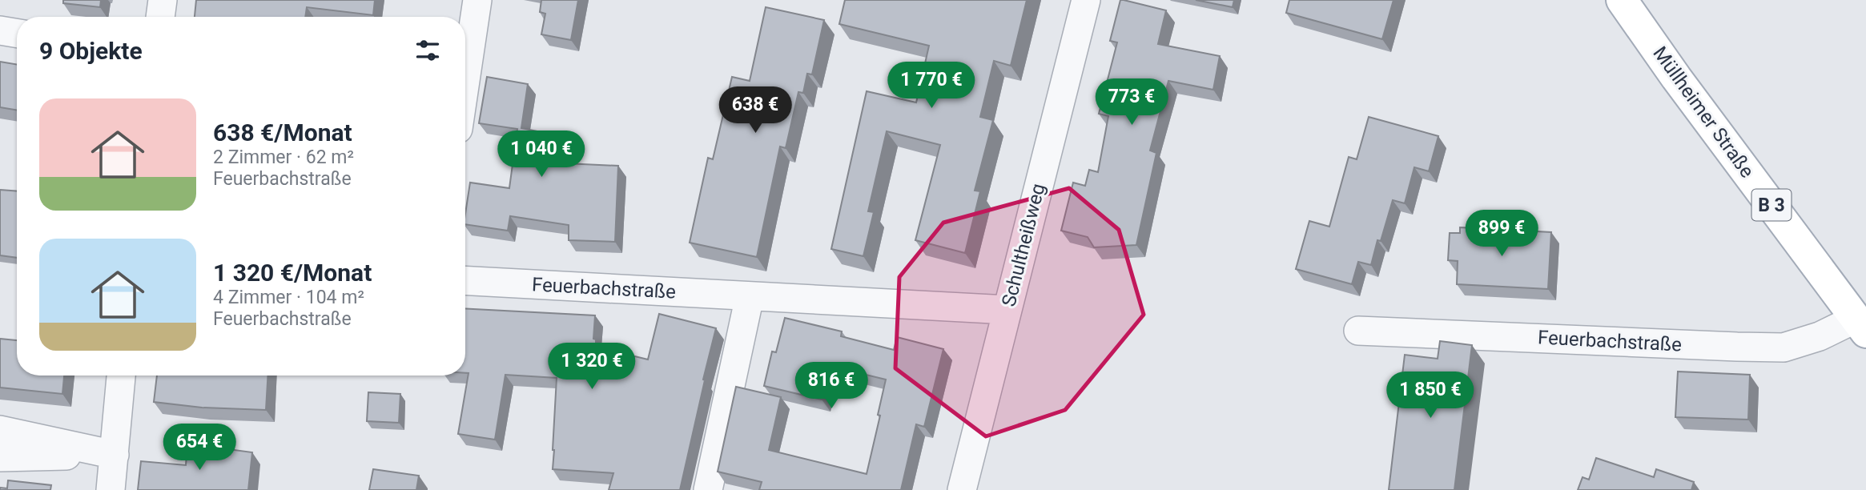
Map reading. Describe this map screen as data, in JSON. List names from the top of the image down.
{
  "streets": {
    "main road": ["Müllheimer Straße", "B 3"],
    "street": ["Schultheißweg", "Feuerbachstraße"]
  },
  "crossings": [
    ["Müllheimer Straße", "Feuerbachstraße"],
    ["Schultheißweg", "Feuerbachstraße"]
  ],
  "page": {
    "heading": "9 Objekte",
    "price": [
      "1 770 €",
      "773 €",
      "638 €",
      "1 040 €",
      "899 €",
      "1 320 €",
      "816 €",
      "1 850 €",
      "654 €"
    ],
    "list": [
      {
        "name": "638 €/Monat",
        "note": "2 Zimmer · 62 m² · Feuerbachstraße"
      },
      {
        "name": "1 320 €/Monat",
        "note": "4 Zimmer · 104 m² · Feuerbachstraße"
      }
    ]
  }
}
